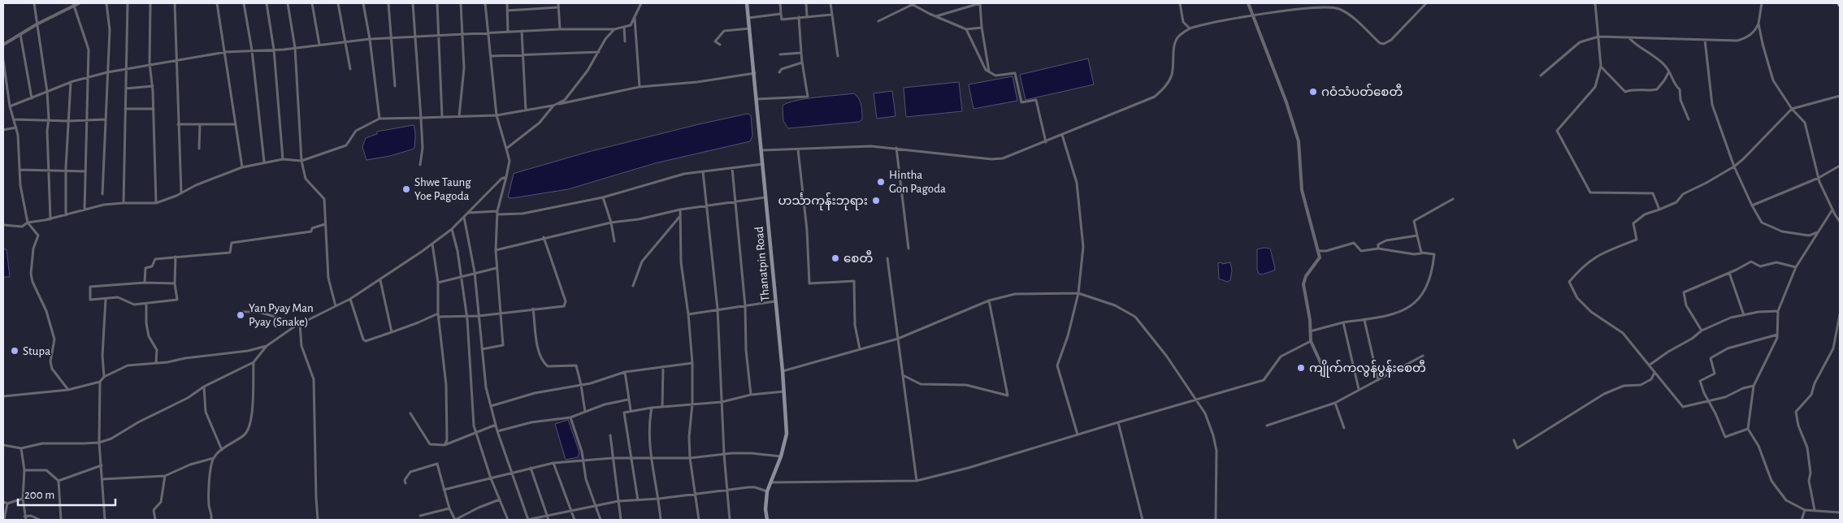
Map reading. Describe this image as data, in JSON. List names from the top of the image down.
{
  "streets": {
    "main road": ["Thanatpin Road"]
  },
  "places": [
    "ဂဝံသံပတ်စေတီ",
    "Hintha Gon Pagoda",
    "Shwe Taung Yoe Pagoda",
    "ဟင်္သာကုန်းဘုရား",
    "စေတီ",
    "Yan Pyay Man Pyay (Snake)",
    "Stupa",
    "ကျိုက်ကလွန်ပွန်းစေတီ"
  ],
  "scale_bar": "200 m"
}
